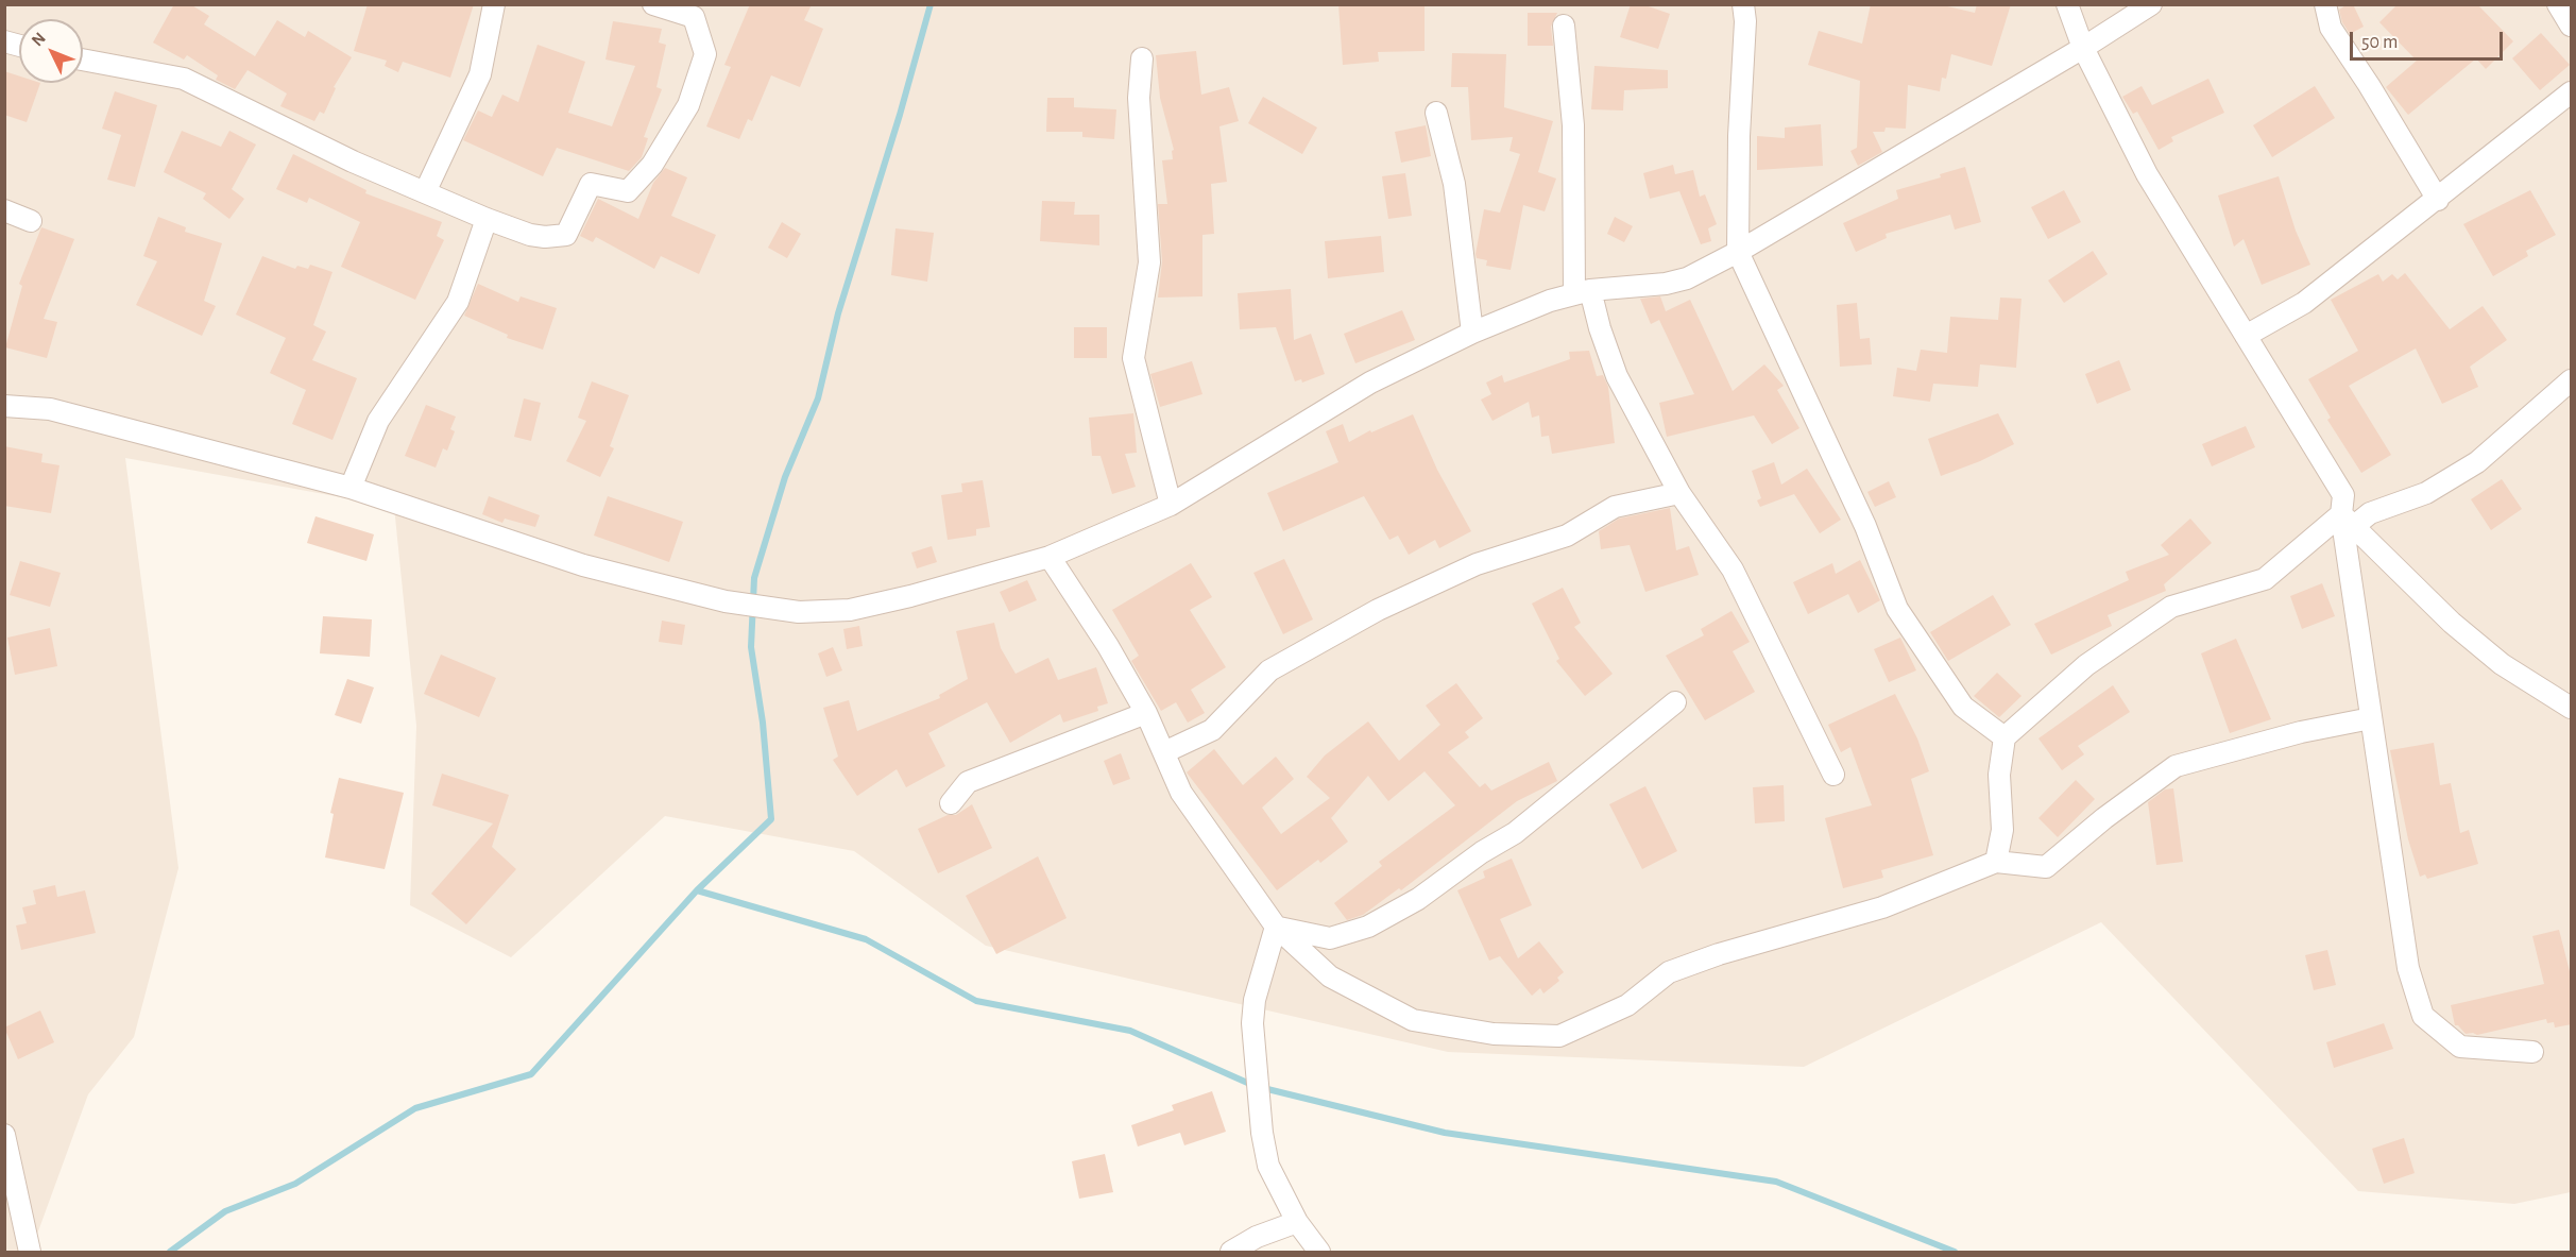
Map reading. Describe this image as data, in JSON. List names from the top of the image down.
{
  "scale_bar": "50 m",
  "north": "top left"
}
